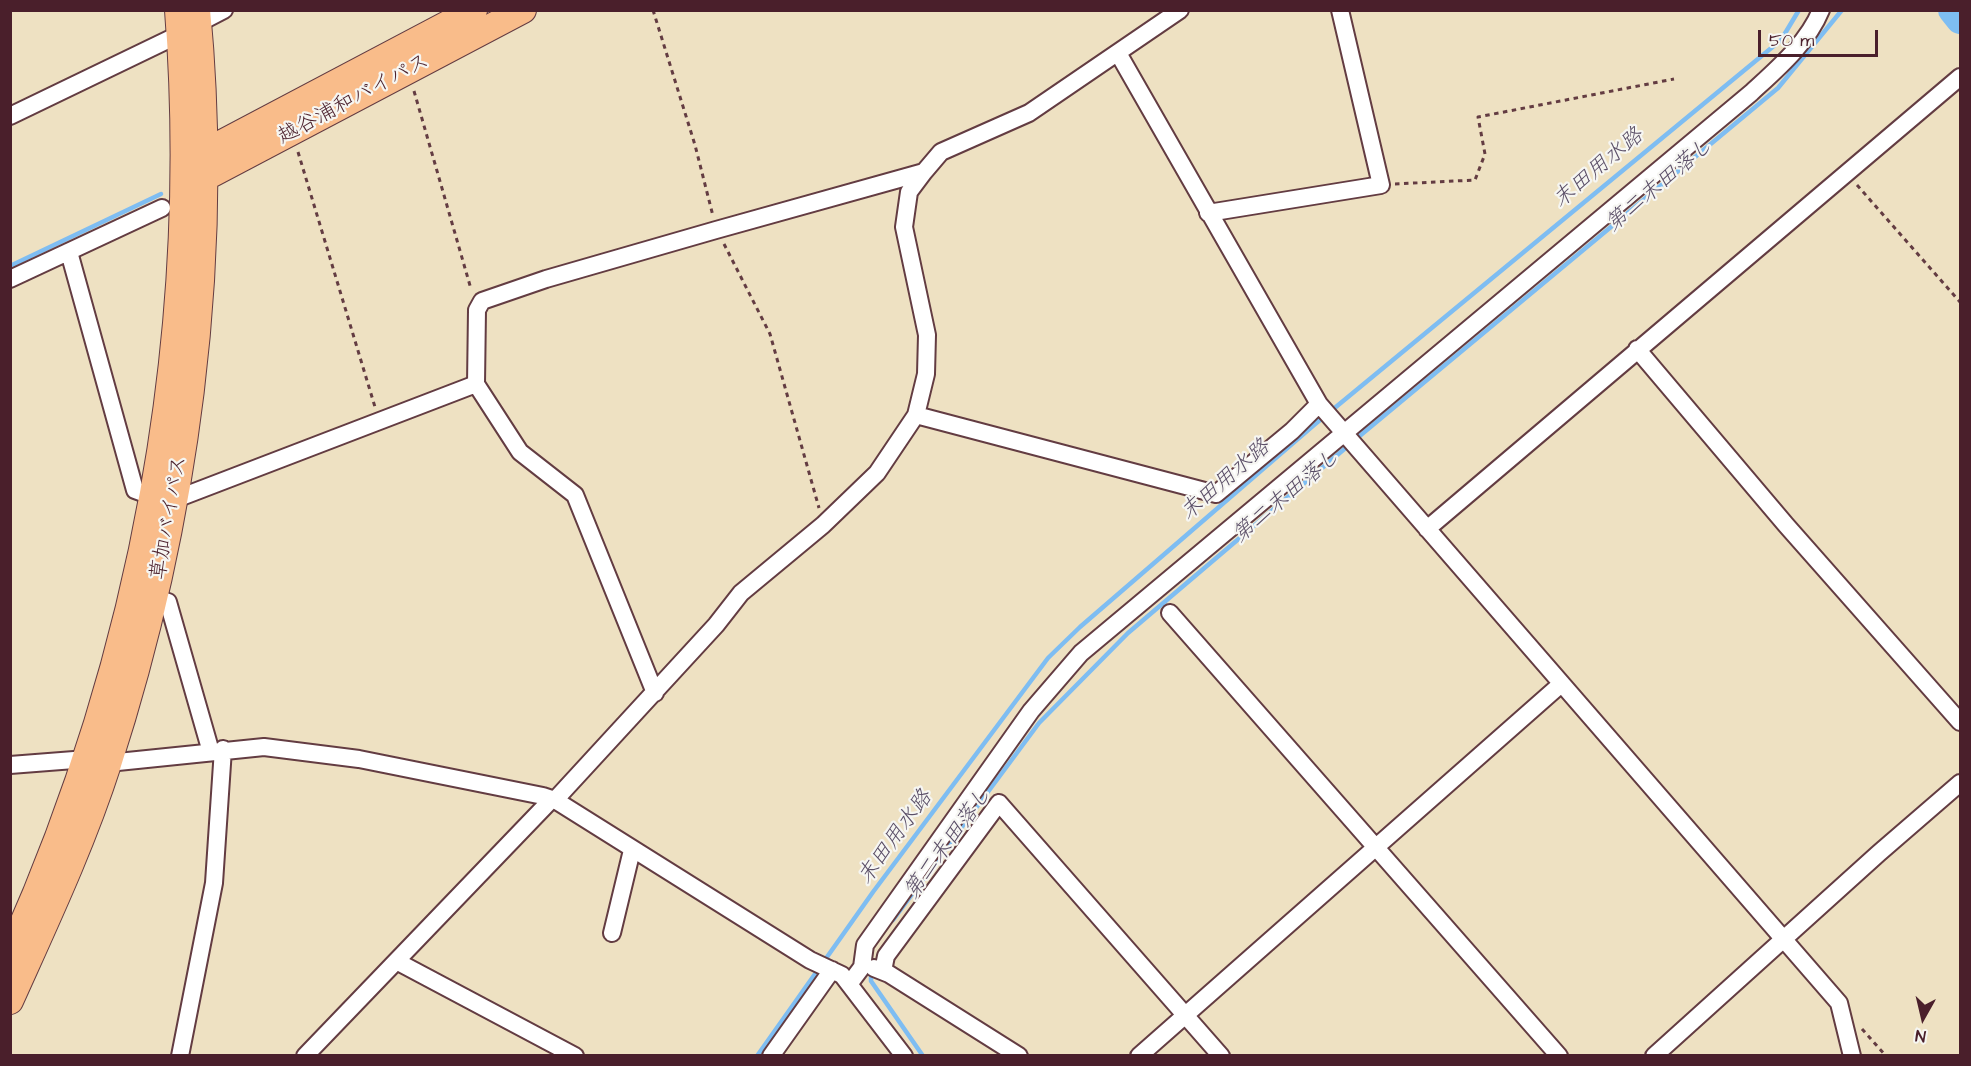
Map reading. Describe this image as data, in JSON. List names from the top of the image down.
{
  "streets": {
    "highway": ["越谷浦和バイパス", "草加バイパス"]
  },
  "crossings": [
    ["越谷浦和バイパス", "草加バイパス"]
  ],
  "water": ["末田用水路", "第二末田落し"],
  "scale_bar": "50 m",
  "north": "bottom"
}
